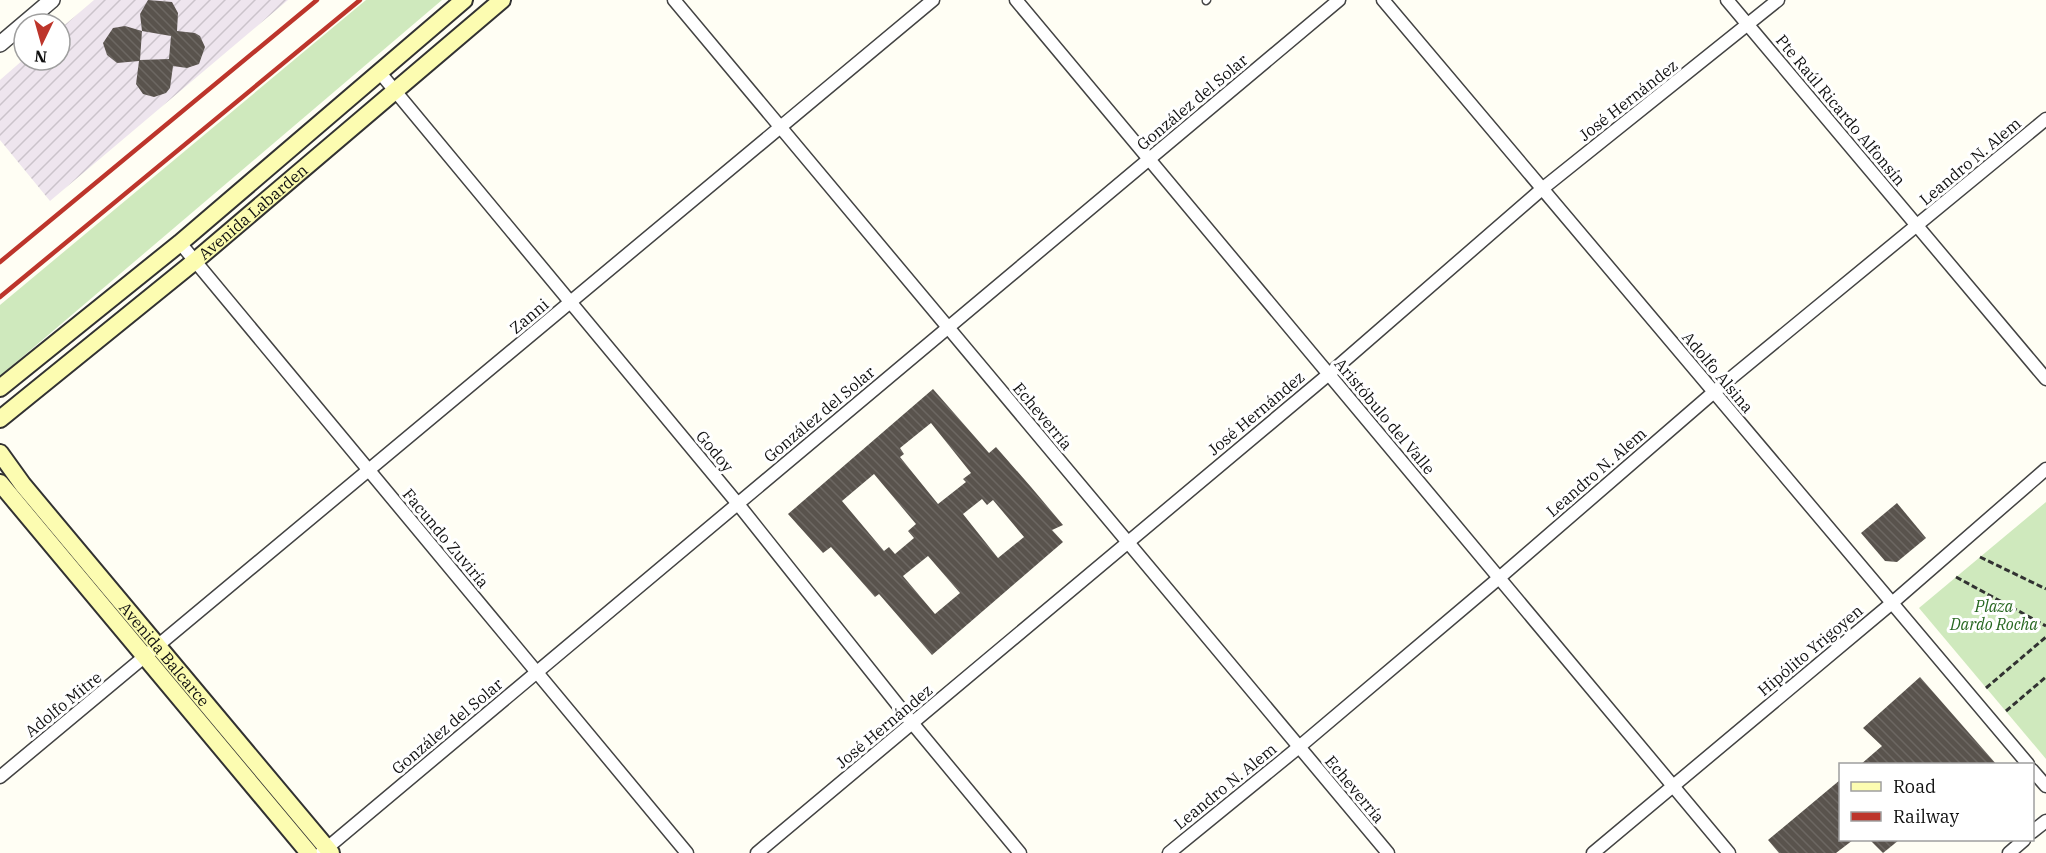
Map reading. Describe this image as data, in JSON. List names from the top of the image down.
{
  "streets": {
    "main road": ["Avenida Labarden", "Avenida Balcarce"],
    "street": [
      "José Hernández",
      "González del Solar",
      "Pte Raúl Ricardo Alfonsín",
      "Leandro N. Alem",
      "Zanni",
      "Adolfo Alsina",
      "Echeverría",
      "Aristóbulo del Valle",
      "Godoy",
      "Facundo Zuviría",
      "Hipólito Yrigoyen",
      "Adolfo Mitre"
    ]
  },
  "crossings": [
    ["José Hernández", "Pte Raúl Ricardo Alfonsín"],
    ["José Hernández", "Adolfo Alsina"],
    ["José Hernández", "Echeverría"],
    ["José Hernández", "Aristóbulo del Valle"],
    ["José Hernández", "Godoy"],
    ["González del Solar", "Echeverría"],
    ["González del Solar", "Aristóbulo del Valle"],
    ["González del Solar", "Godoy"],
    ["González del Solar", "Facundo Zuviría"],
    ["González del Solar", "Avenida Balcarce"],
    ["Pte Raúl Ricardo Alfonsín", "Leandro N. Alem"],
    ["Leandro N. Alem", "Adolfo Alsina"],
    ["Leandro N. Alem", "Echeverría"],
    ["Leandro N. Alem", "Aristóbulo del Valle"],
    ["Avenida Labarden", "Godoy"],
    ["Avenida Labarden", "Facundo Zuviría"],
    ["Zanni", "Echeverría"],
    ["Zanni", "Godoy"],
    ["Zanni", "Facundo Zuviría"],
    ["Zanni", "Avenida Balcarce"],
    ["Zanni", "Adolfo Mitre"],
    ["Adolfo Alsina", "Hipólito Yrigoyen"],
    ["Aristóbulo del Valle", "Hipólito Yrigoyen"],
    ["Avenida Balcarce", "Adolfo Mitre"]
  ],
  "parks": ["Plaza Dardo Rocha"],
  "legend": ["Road", "Railway"],
  "north": "bottom"
}
